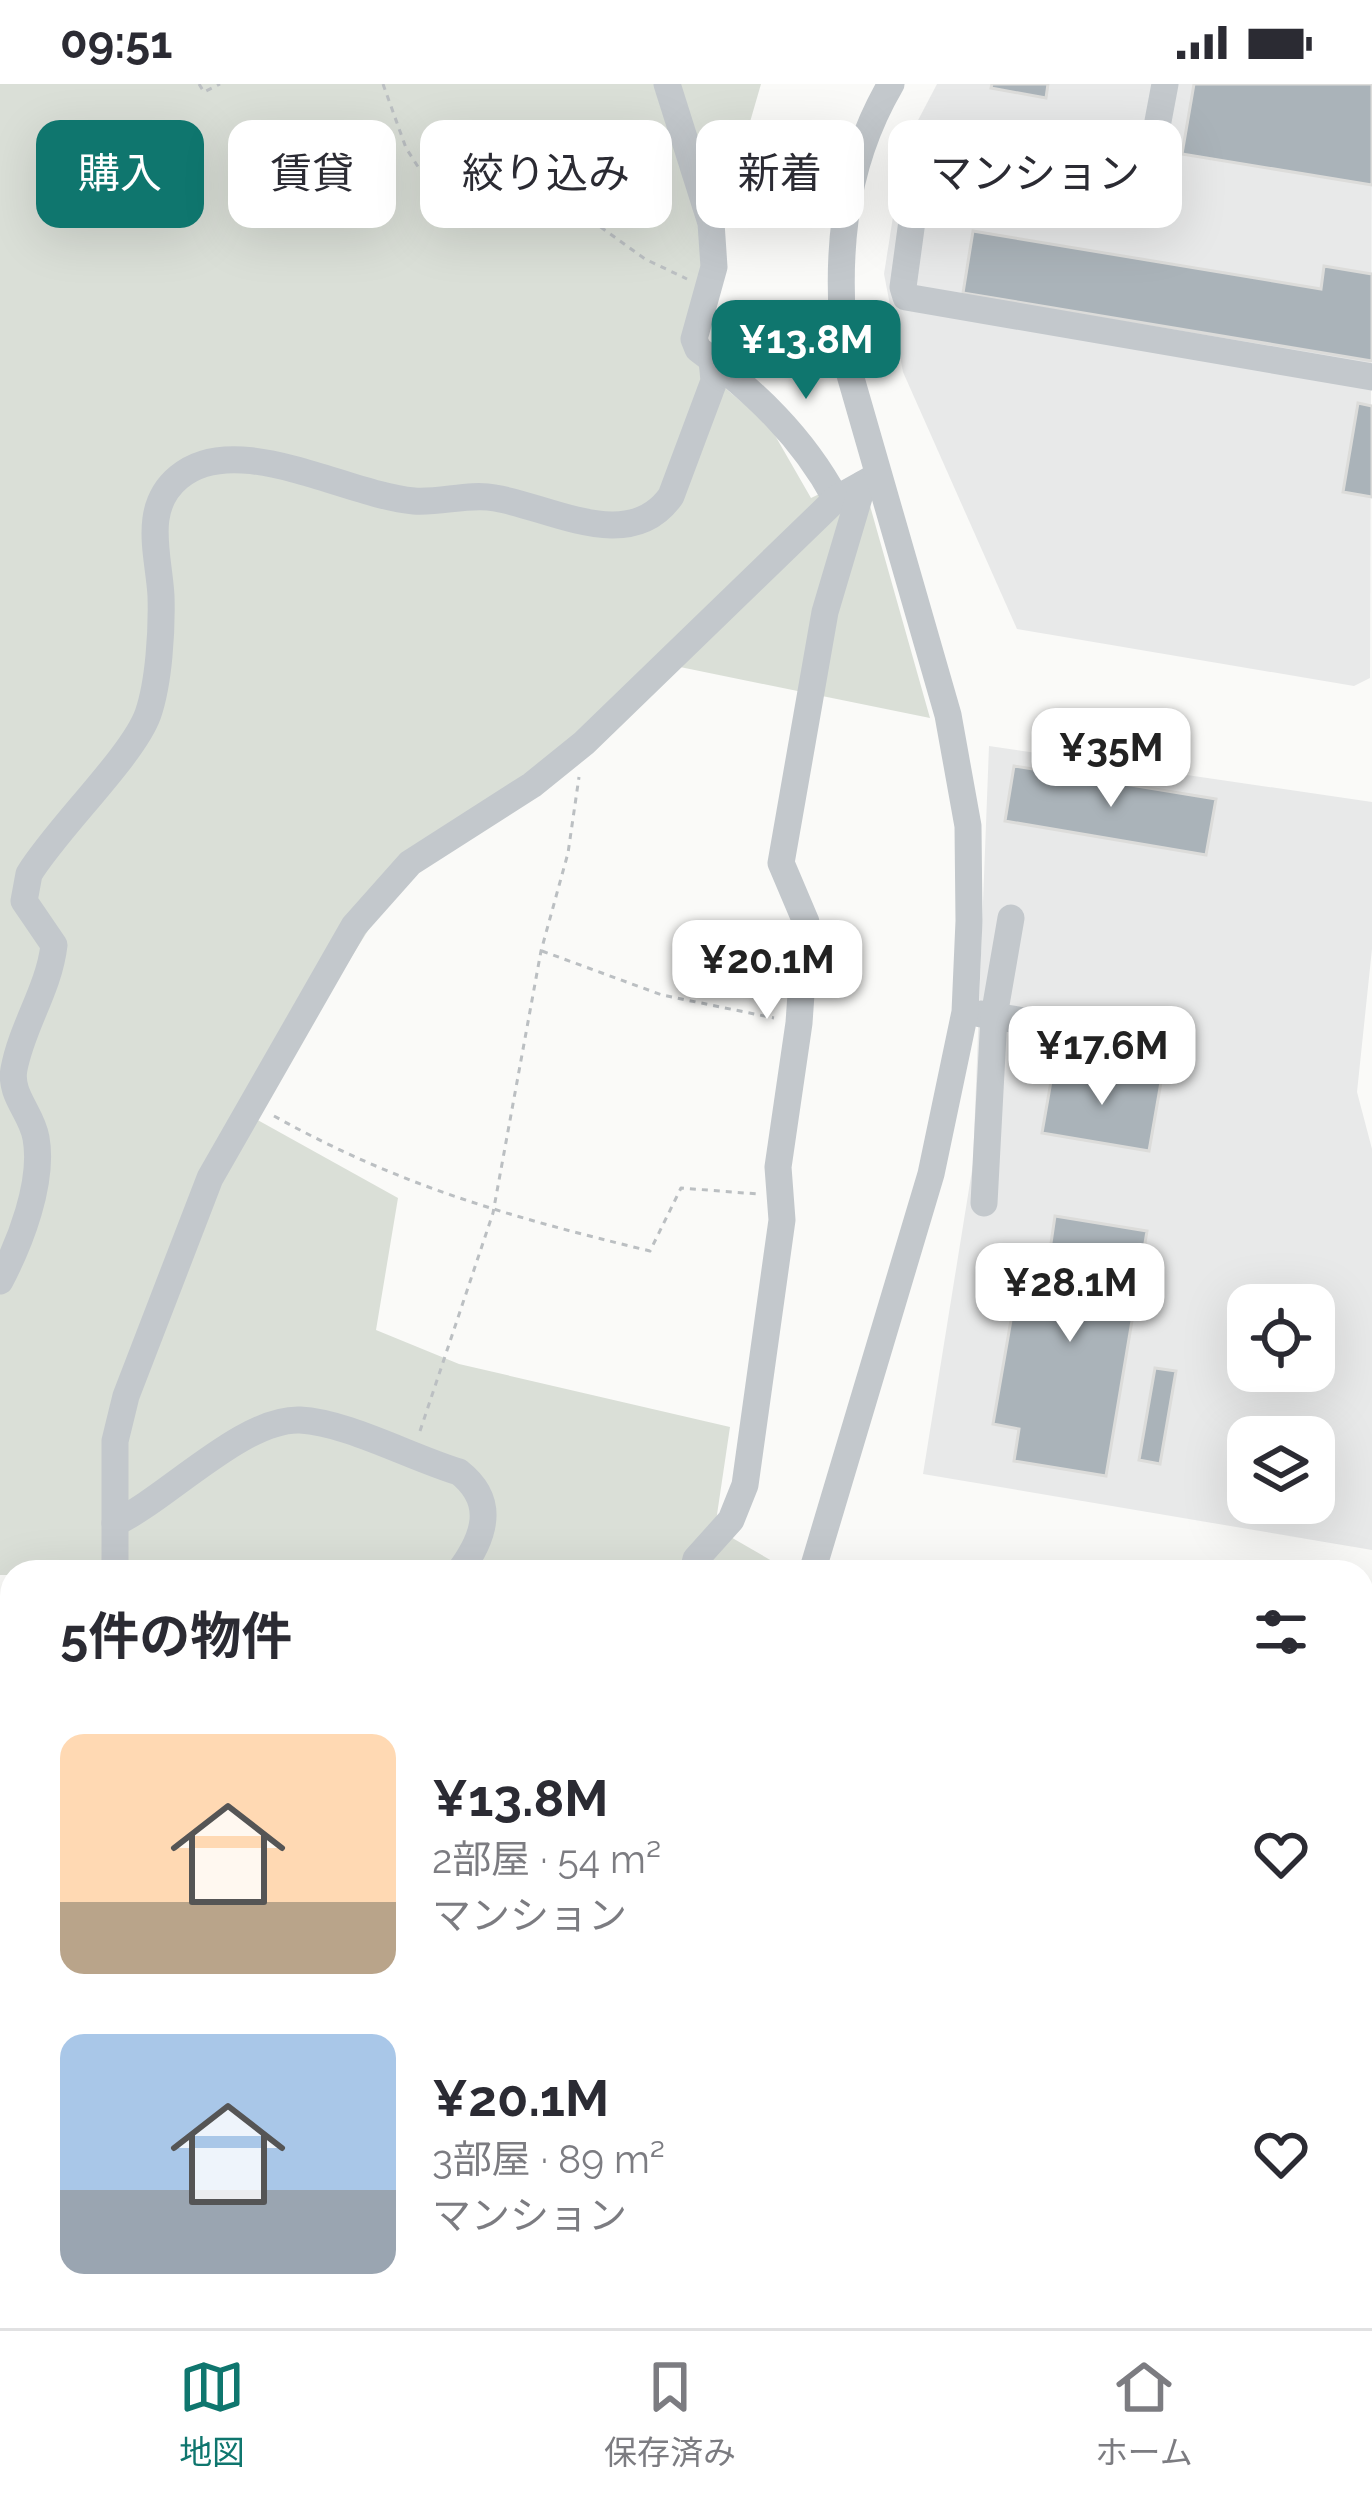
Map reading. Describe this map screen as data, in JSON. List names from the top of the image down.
{
  "page": {
    "status": "09:51",
    "chip": [
      "購入",
      "賃貸",
      "絞り込み",
      "新着",
      "マンション"
    ],
    "price": [
      "¥13.8M",
      "¥35M",
      "¥20.1M",
      "¥17.6M",
      "¥28.1M"
    ],
    "heading": "5件の物件",
    "list": [
      {
        "name": "¥13.8M",
        "note": "2部屋 · 54 m² · マンション"
      },
      {
        "name": "¥20.1M",
        "note": "3部屋 · 89 m² · マンション"
      }
    ],
    "tabs": ["地図", "保存済み", "ホーム"]
  }
}
